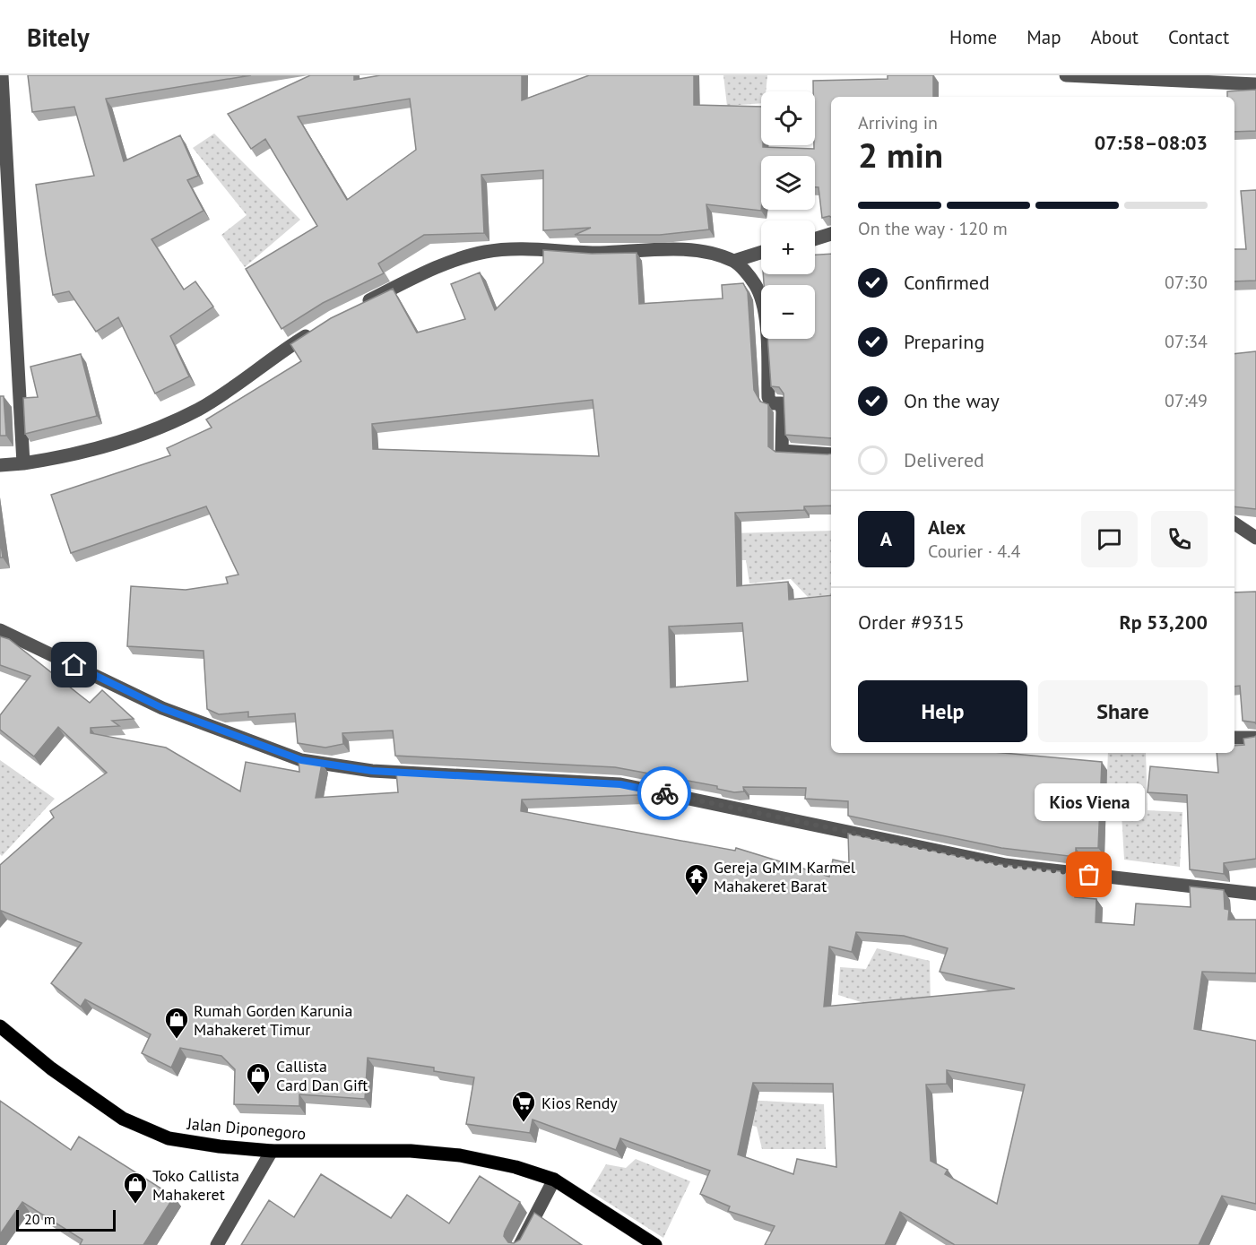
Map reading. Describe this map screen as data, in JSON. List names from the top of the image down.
{
  "streets": {
    "main road": ["Jalan Diponegoro"]
  },
  "places": {
    "other": ["Kios Viena"],
    "temple": ["Gereja GMIM Karmel Mahakeret Barat"],
    "shop": ["Rumah Gorden Karunia Mahakeret Timur", "Callista Card Dan Gift", "Toko Callista Mahakeret"],
    "supermarket": ["Kios Rendy"]
  },
  "scale_bar": "20 m",
  "page": {
    "header": "Bitely",
    "nav": [
      "Home",
      "Map",
      "About",
      "Contact"
    ],
    "map_buttons": ["+", "−"],
    "heading": ["2 min", "Arriving in", "07:58–08:03"],
    "panel": [
      "Alex",
      "Courier · 4.4",
      "Order #9315",
      "Rp 53,200"
    ],
    "bar": "On the way · 120 m",
    "list": [
      ["Confirmed", "07:30"],
      ["Preparing", "07:34"],
      ["On the way", "07:49"],
      "Delivered"
    ],
    "round": "A",
    "buttons": ["Help", "Share"],
    "bubble": "Kios Viena",
    "scale": "20 m"
  }
}
